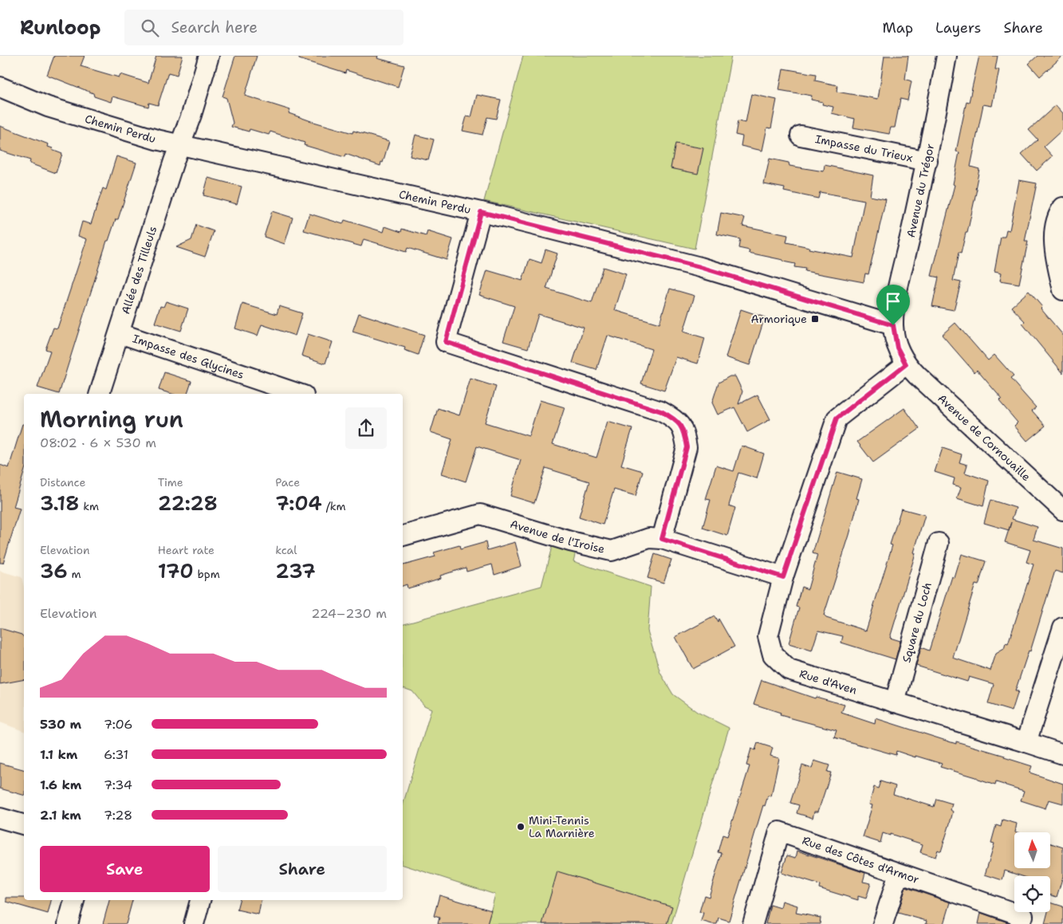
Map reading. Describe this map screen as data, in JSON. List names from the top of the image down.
{
  "streets": {
    "street": [
      "Chemin Perdu",
      "Impasse du Trieux",
      "Avenue du Trégor",
      "Allée des Tilleuls",
      "Impasse des Glycines",
      "Avenue de Cornouaille",
      "Avenue de l'Iroise",
      "Square du Loch",
      "Rue d'Aven",
      "Rue des Côtes d'Armor"
    ]
  },
  "crossings": [
    ["Chemin Perdu", "Avenue du Trégor"],
    ["Chemin Perdu", "Allée des Tilleuls"],
    ["Impasse du Trieux", "Avenue du Trégor"],
    ["Avenue du Trégor", "Avenue de Cornouaille"],
    ["Avenue du Trégor", "Rue d'Aven"],
    ["Allée des Tilleuls", "Impasse des Glycines"],
    ["Avenue de Cornouaille", "Rue d'Aven"],
    ["Avenue de l'Iroise", "Rue d'Aven"],
    ["Square du Loch", "Rue d'Aven"]
  ],
  "places": {
    "transit": ["Armorique"],
    "other": ["Mini-Tennis La Marnière"]
  },
  "north": "top",
  "page": {
    "header": "Runloop",
    "search": "Search here",
    "nav": ["Map", "Layers", "Share"],
    "heading": ["Morning run", "08:02 · 6 × 530 m"],
    "stats": [
      ["Distance", "3.18 km"],
      ["Time", "22:28"],
      ["Pace", "7:04 /km"],
      ["Elevation", "36 m"],
      ["Heart rate", "170 bpm"],
      ["kcal", "237"]
    ],
    "chart": ["Elevation", "224–230 m"],
    "list": [
      {
        "name": "530 m",
        "note": "7:06"
      },
      {
        "name": "1.1 km",
        "note": "6:31"
      },
      {
        "name": "1.6 km",
        "note": "7:34"
      },
      {
        "name": "2.1 km",
        "note": "7:28"
      }
    ],
    "buttons": ["Save", "Share"]
  }
}
